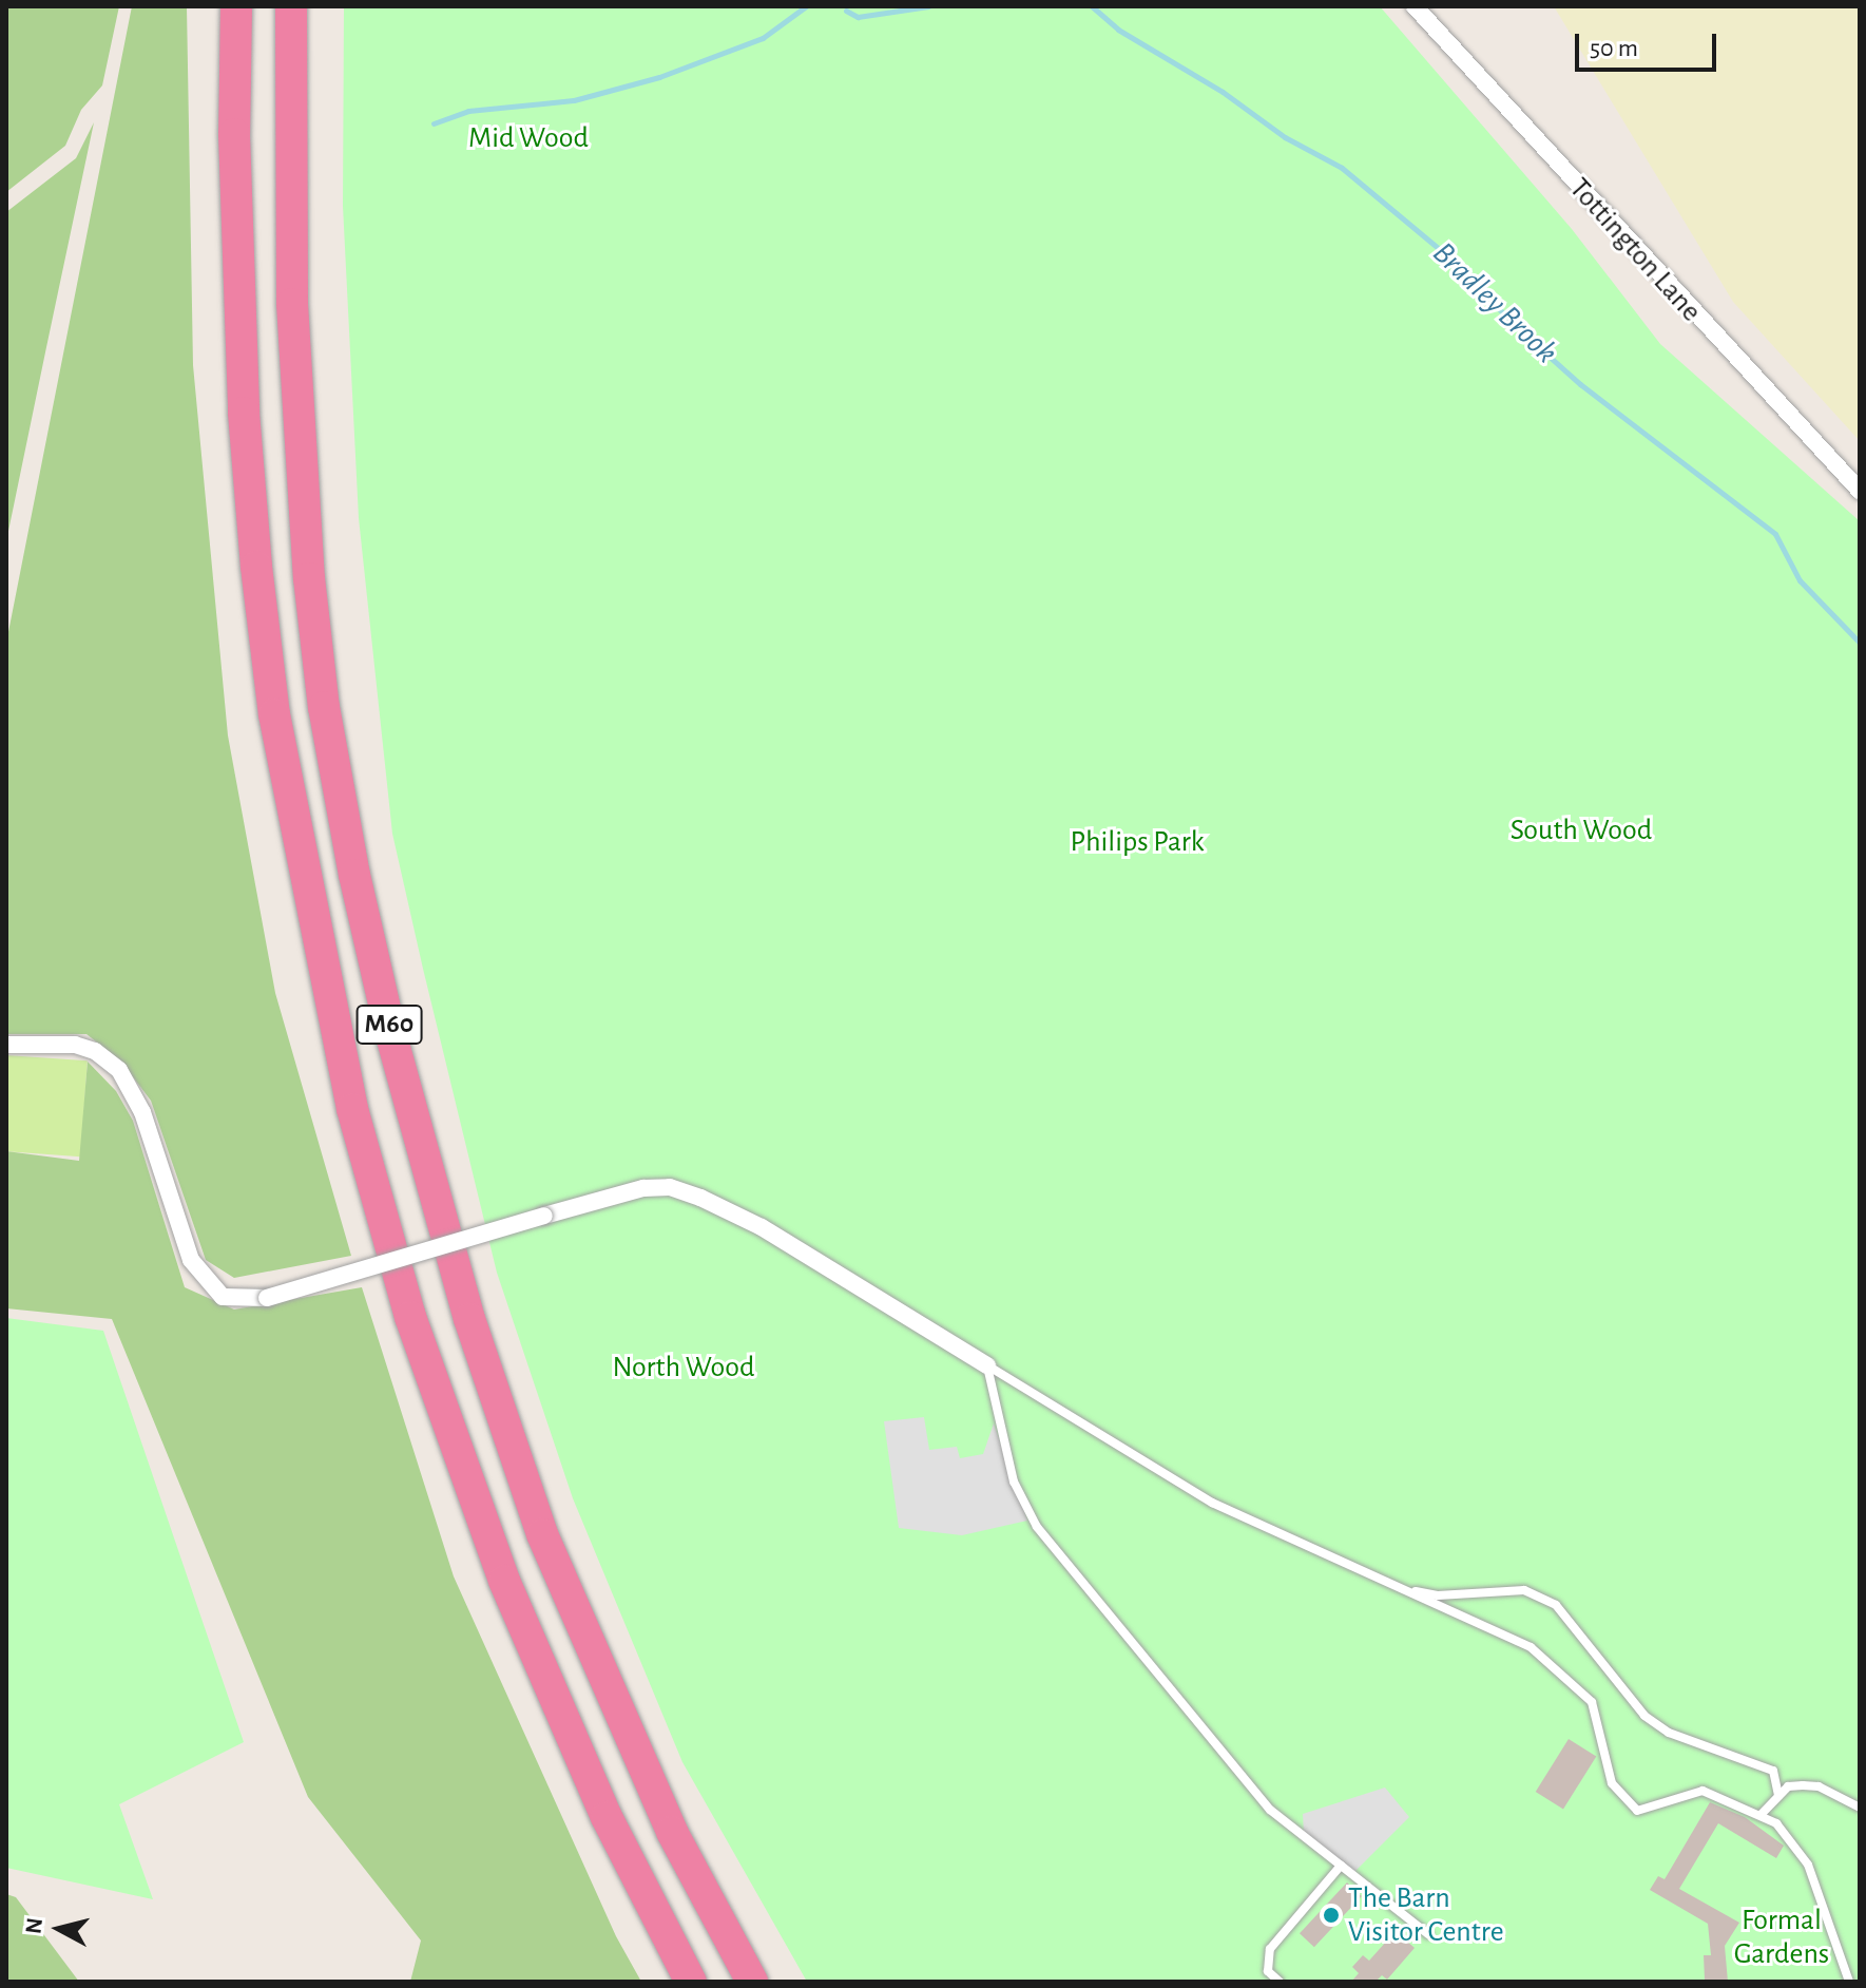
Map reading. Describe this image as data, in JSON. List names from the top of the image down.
{
  "streets": {
    "highway": ["M60"],
    "street": ["Tottington Lane"]
  },
  "water": ["Bradley Brook"],
  "parks": [
    "Mid Wood",
    "South Wood",
    "Philips Park",
    "North Wood",
    "Formal Gardens"
  ],
  "places": ["The Barn Visitor Centre"],
  "scale_bar": "50 m",
  "north": "left"
}
